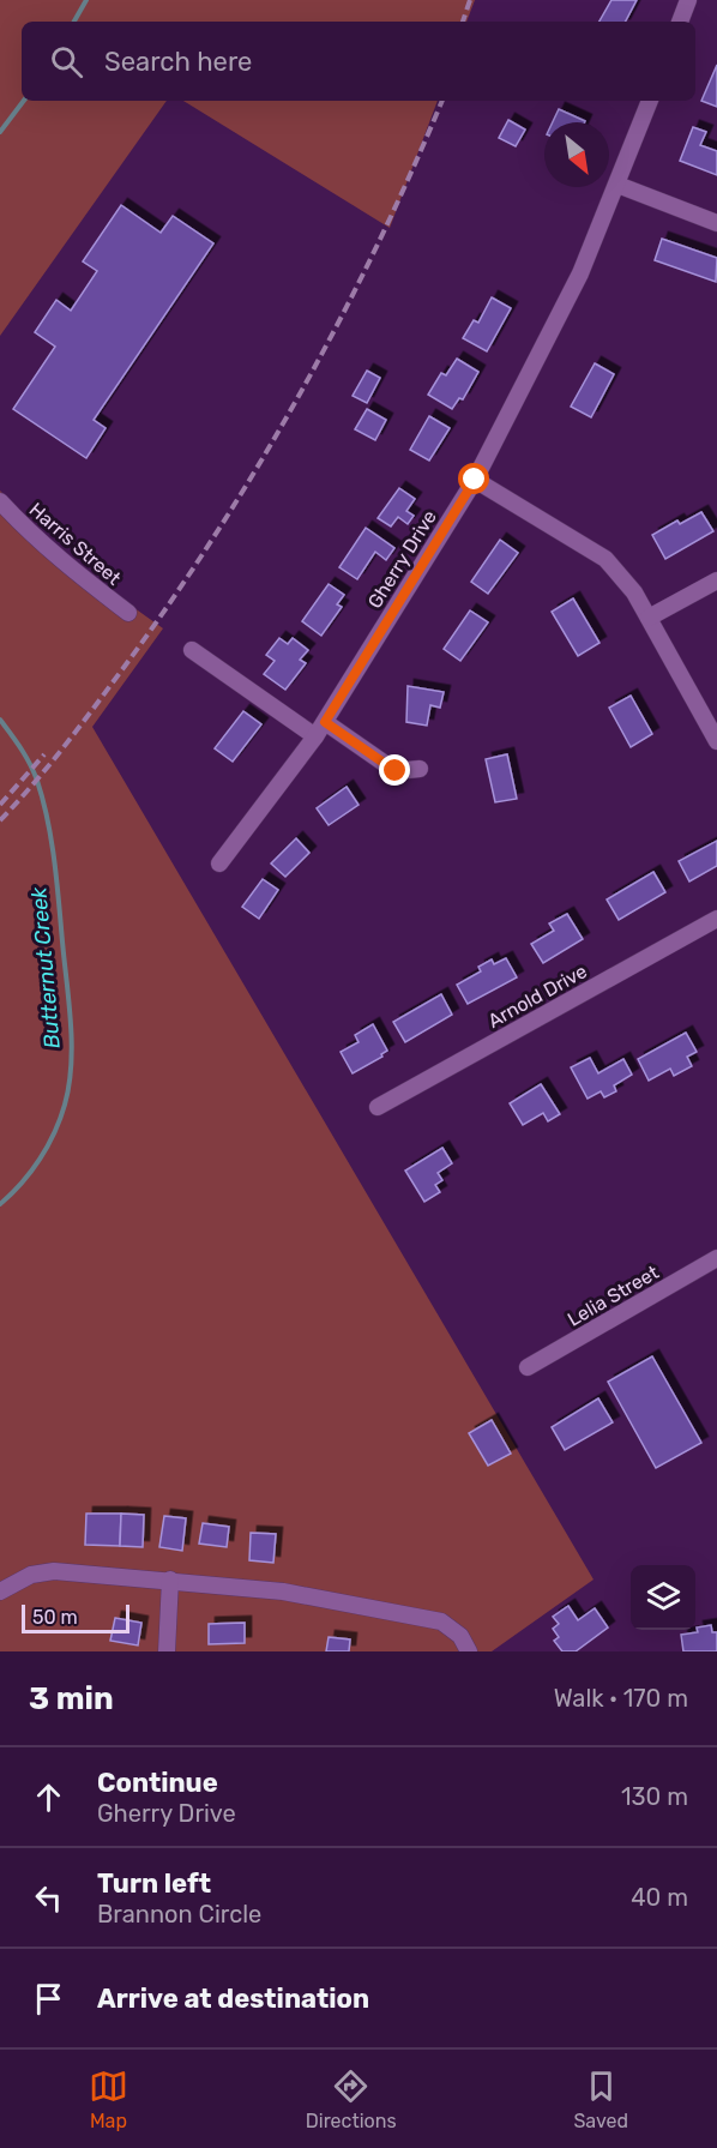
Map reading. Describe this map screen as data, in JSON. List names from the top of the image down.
{
  "streets": {
    "street": [
      "Harris Street",
      "Gherry Drive",
      "Arnold Drive",
      "Lelia Street"
    ]
  },
  "water": ["Butternut Creek"],
  "scale_bar": "50 m",
  "north": "bottom right",
  "page": {
    "search": "Search here",
    "scale": "50 m",
    "heading": ["3 min", "Walk · 170 m"],
    "list": [
      ["Continue", "Gherry Drive", "130 m"],
      ["Turn left", "Brannon Circle", "40 m"],
      "Arrive at destination"
    ],
    "nav": ["Map", "Directions", "Saved"]
  }
}
